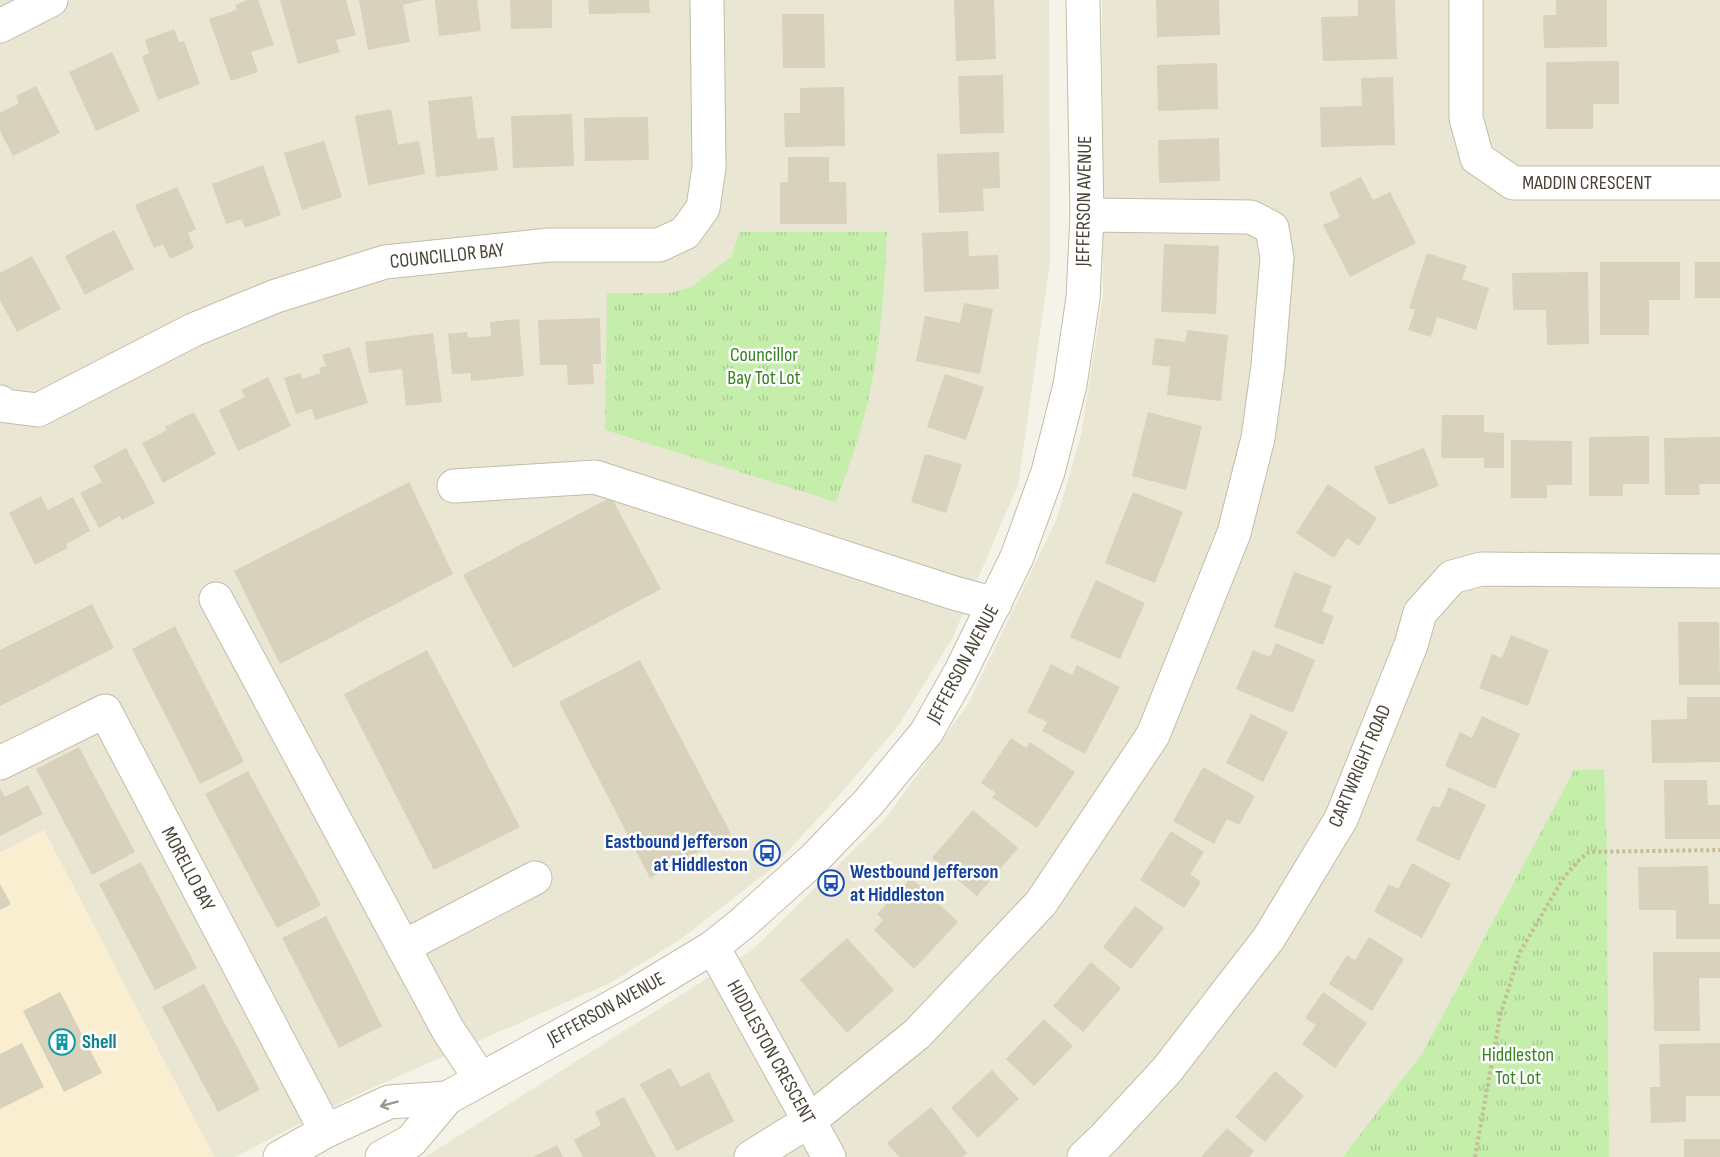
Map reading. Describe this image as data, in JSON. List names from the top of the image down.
{
  "streets": {
    "street": [
      "MADDIN CRESCENT",
      "JEFFERSON AVENUE",
      "COUNCILLOR BAY",
      "CARTWRIGHT ROAD",
      "MORELLO BAY",
      "HIDDLESTON CRESCENT"
    ]
  },
  "crossings": [
    ["JEFFERSON AVENUE", "MORELLO BAY"],
    ["JEFFERSON AVENUE", "HIDDLESTON CRESCENT"]
  ],
  "parks": ["Councillor Bay Tot Lot", "Hiddleston Tot Lot"],
  "places": {
    "bus stop": ["Eastbound Jefferson at Hiddleston", "Westbound Jefferson at Hiddleston"],
    "building": ["Shell"]
  }
}
